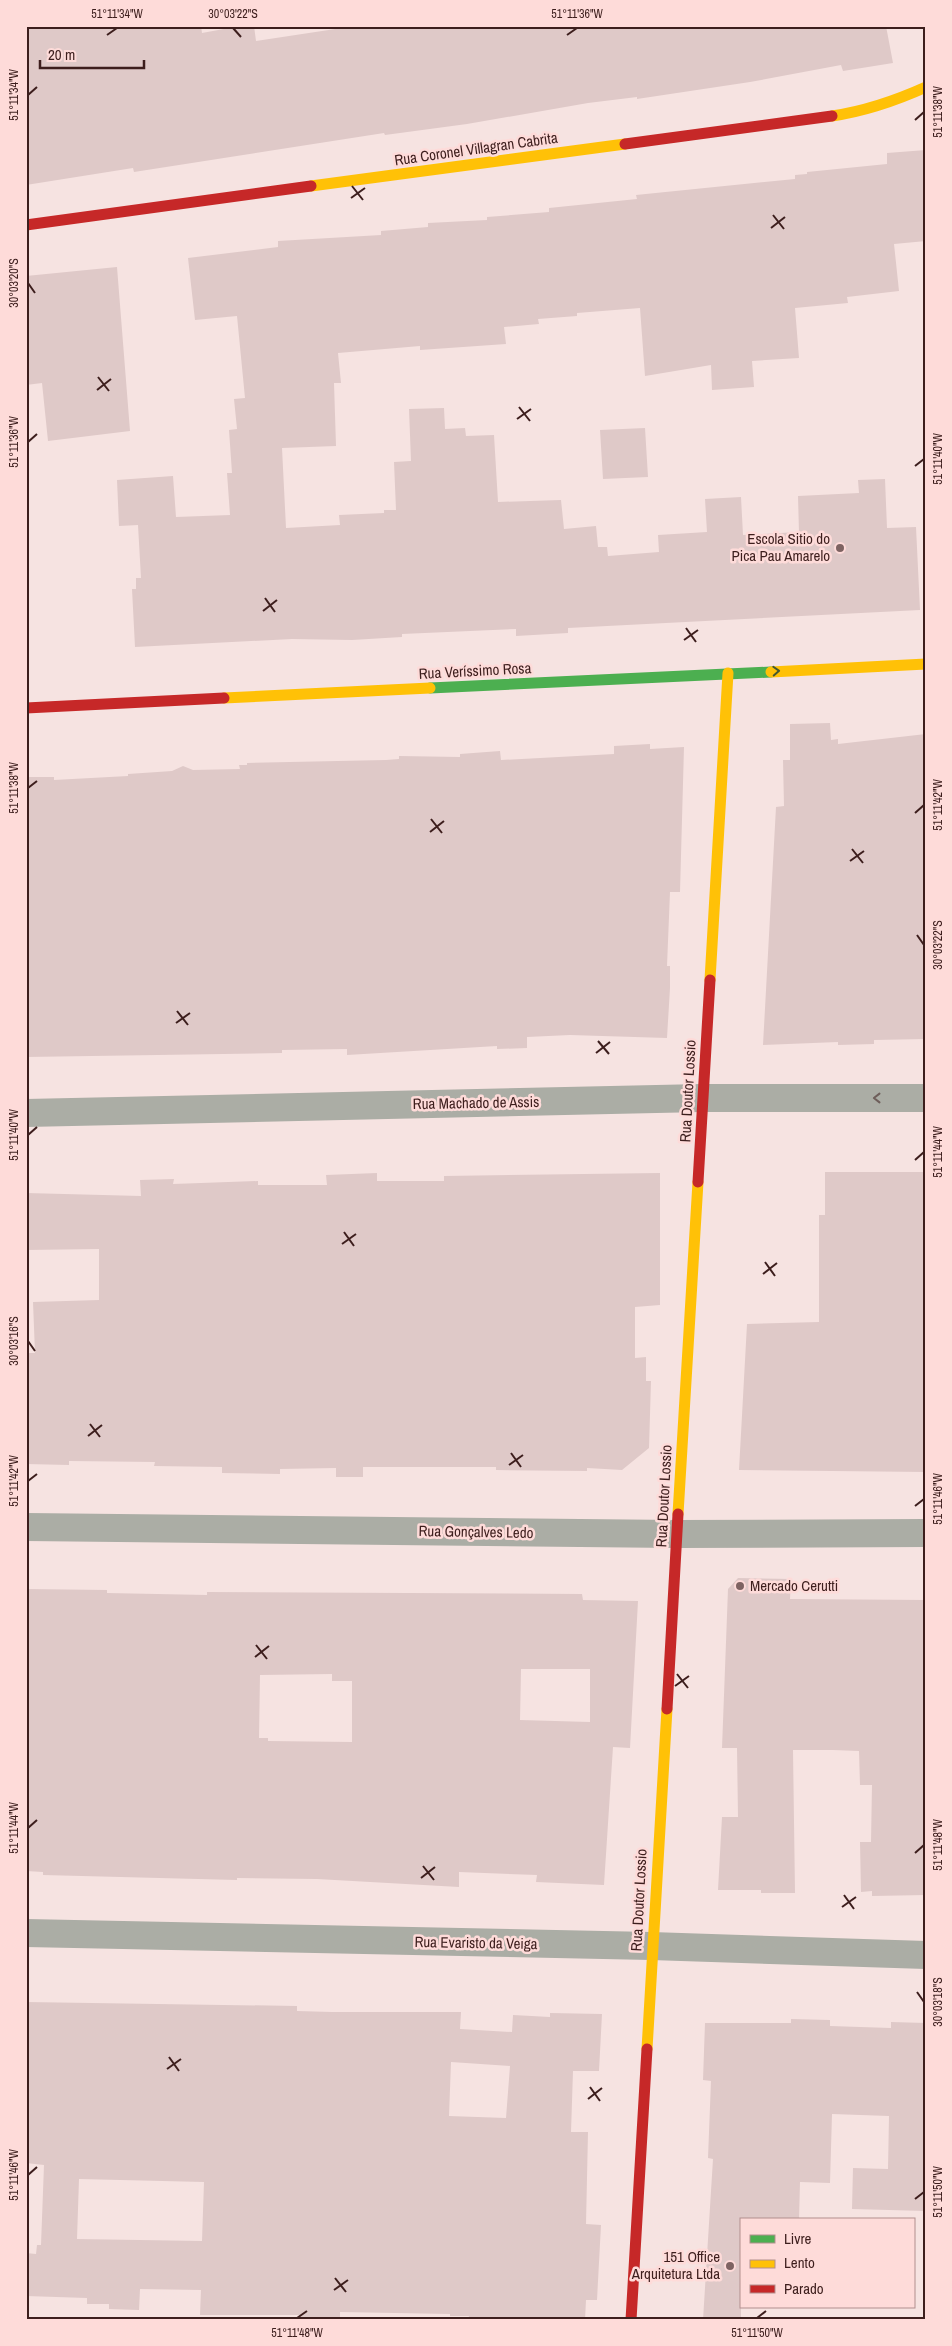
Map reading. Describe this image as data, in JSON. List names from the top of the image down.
{
  "streets": {
    "street": [
      "Rua Coronel Villagran Cabrita",
      "Rua Veríssimo Rosa",
      "Rua Doutor Lossio",
      "Rua Machado de Assis",
      "Rua Gonçalves Ledo",
      "Rua Evaristo da Veiga"
    ]
  },
  "crossings": [
    ["Rua Veríssimo Rosa", "Rua Doutor Lossio"],
    ["Rua Doutor Lossio", "Rua Machado de Assis"],
    ["Rua Doutor Lossio", "Rua Gonçalves Ledo"],
    ["Rua Doutor Lossio", "Rua Evaristo da Veiga"]
  ],
  "places": ["Escola Sitio do Pica Pau Amarelo", "Mercado Cerutti", "151 Office Arquitetura Ltda"],
  "legend": ["Livre", "Lento", "Parado"],
  "scale_bar": "20 m",
  "coordinates": [
    "51°11'34\"W",
    "30°03'22\"S",
    "51°11'36\"W",
    "51°11'38\"W",
    "30°03'20\"S",
    "51°11'40\"W",
    "51°11'42\"W",
    "51°11'44\"W",
    "30°03'16\"S",
    "51°11'46\"W",
    "51°11'48\"W",
    "30°03'18\"S",
    "51°11'50\"W"
  ]
}
